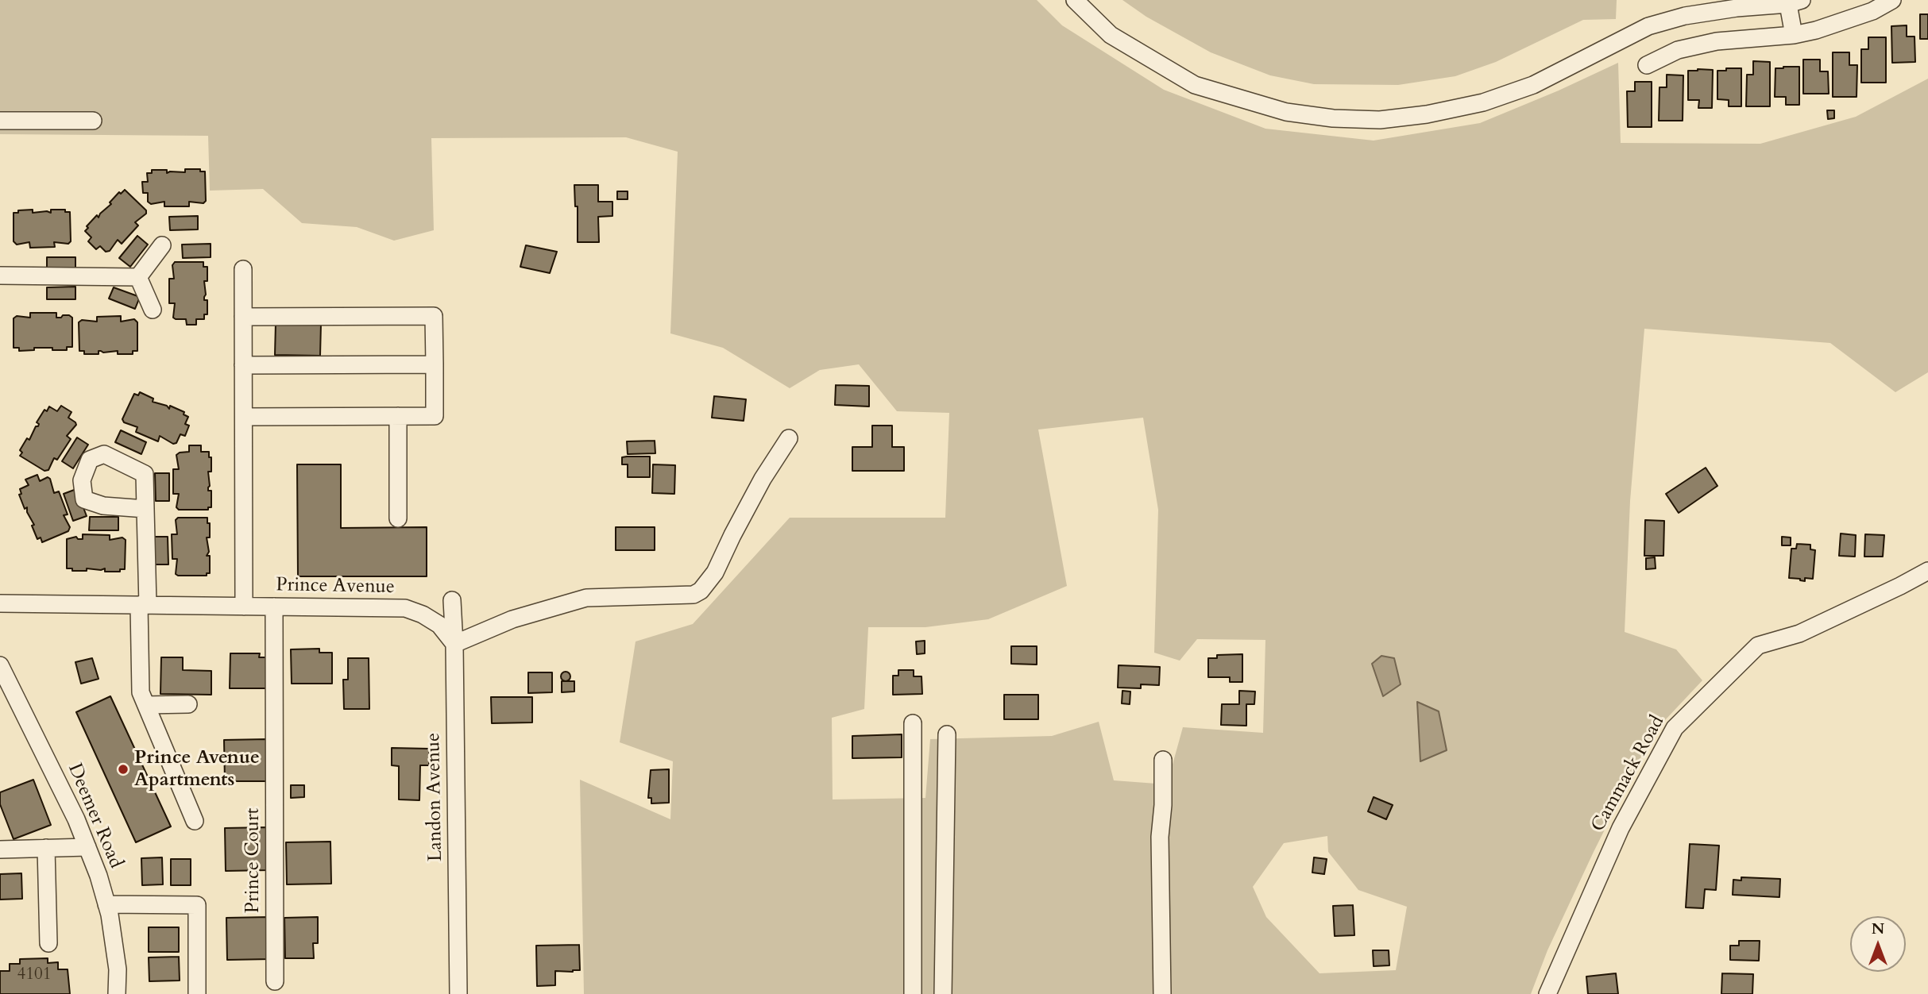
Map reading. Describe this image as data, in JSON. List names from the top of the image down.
{
  "streets": {
    "street": [
      "Prince Avenue",
      "Cammack Road",
      "Landon Avenue",
      "Deemer Road",
      "Prince Court"
    ]
  },
  "crossings": [
    ["Prince Avenue", "Landon Avenue"],
    ["Prince Avenue", "Prince Court"]
  ],
  "places": ["Prince Avenue Apartments"],
  "house_numbers": ["4101"],
  "north": "top"
}
